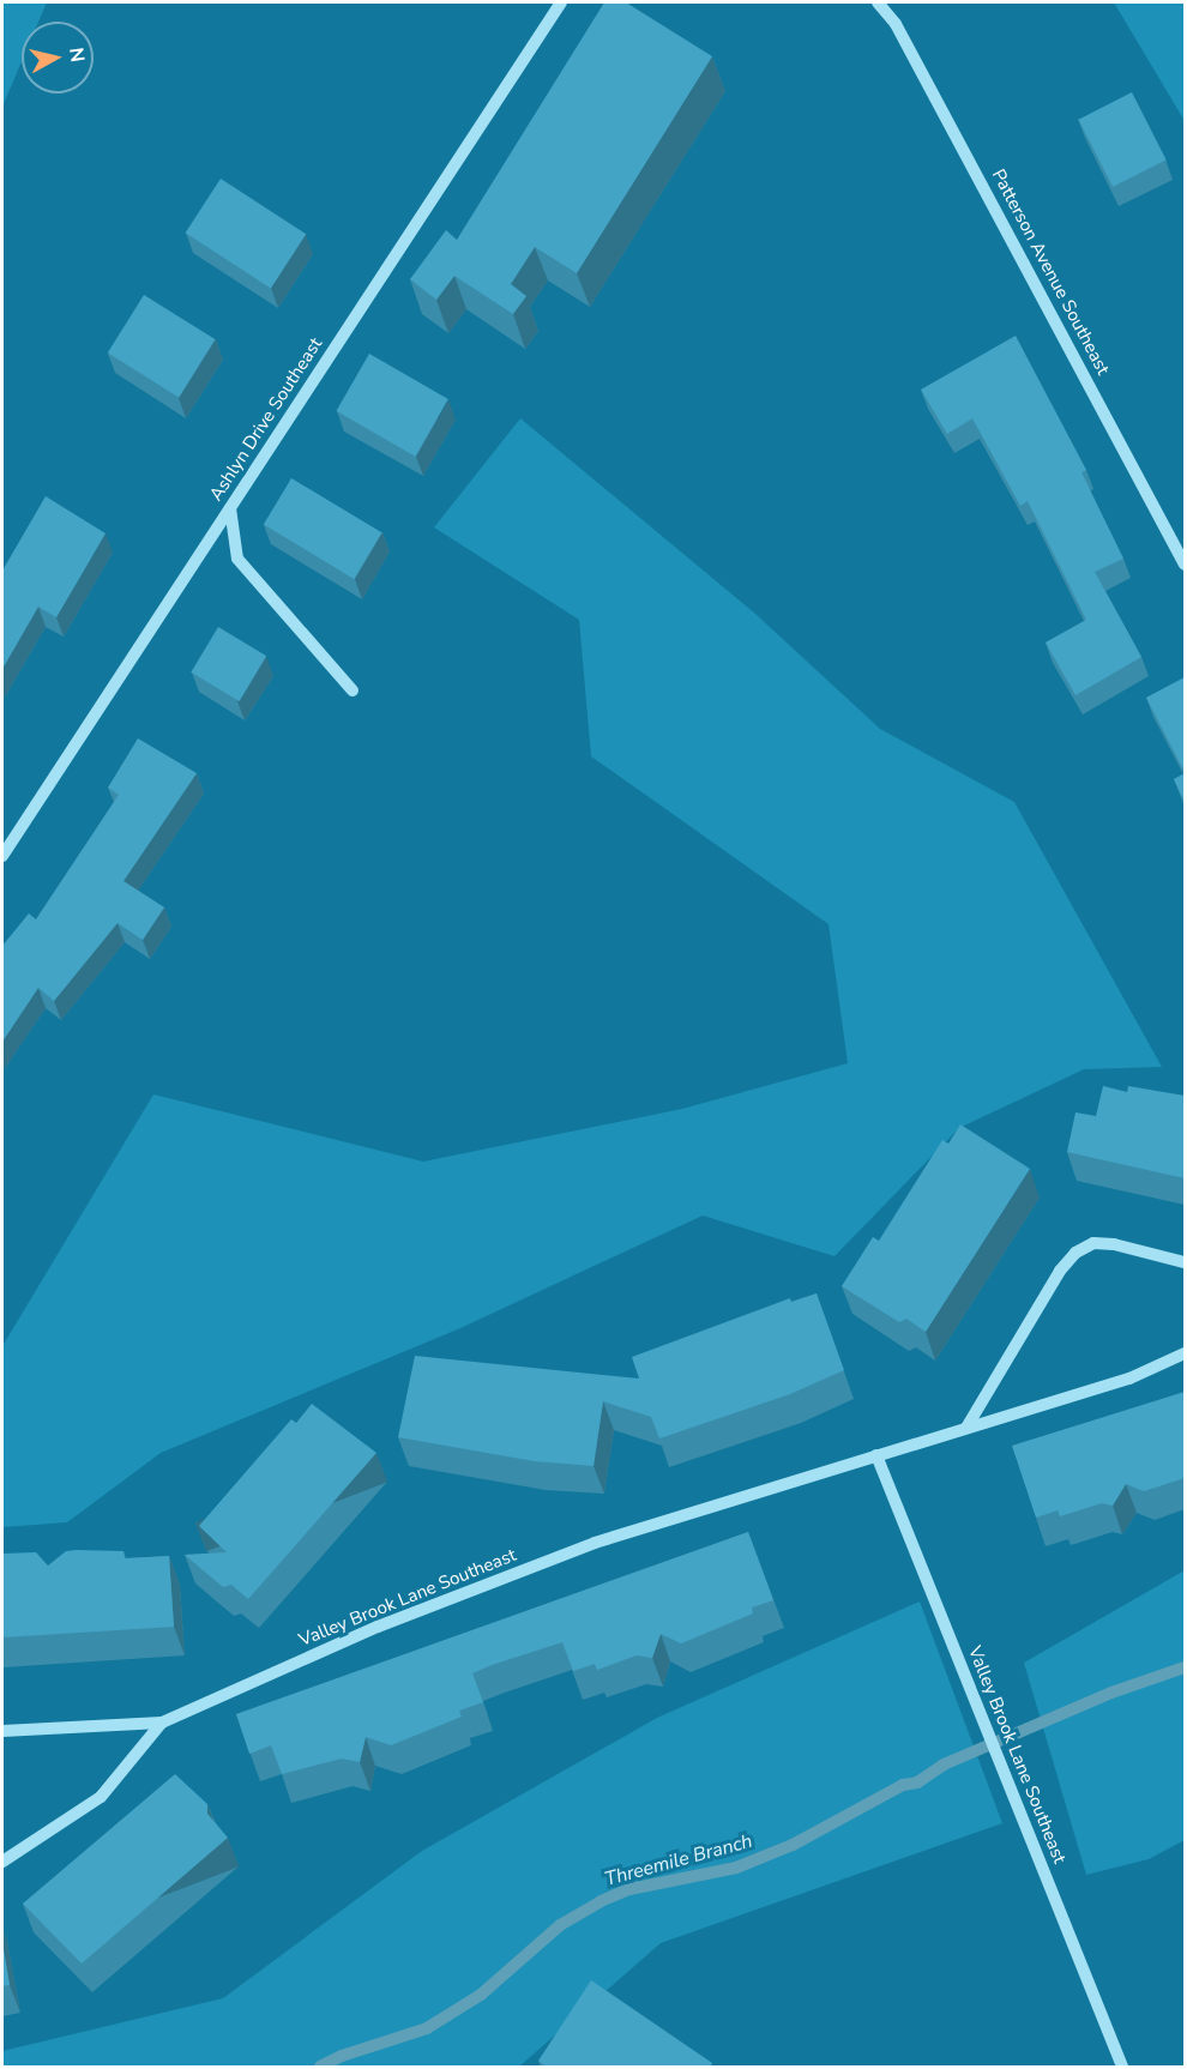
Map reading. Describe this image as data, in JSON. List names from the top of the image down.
{
  "streets": {
    "street": ["Patterson Avenue Southeast", "Ashlyn Drive Southeast", "Valley Brook Lane Southeast"]
  },
  "water": ["Threemile Branch"],
  "north": "right"
}
